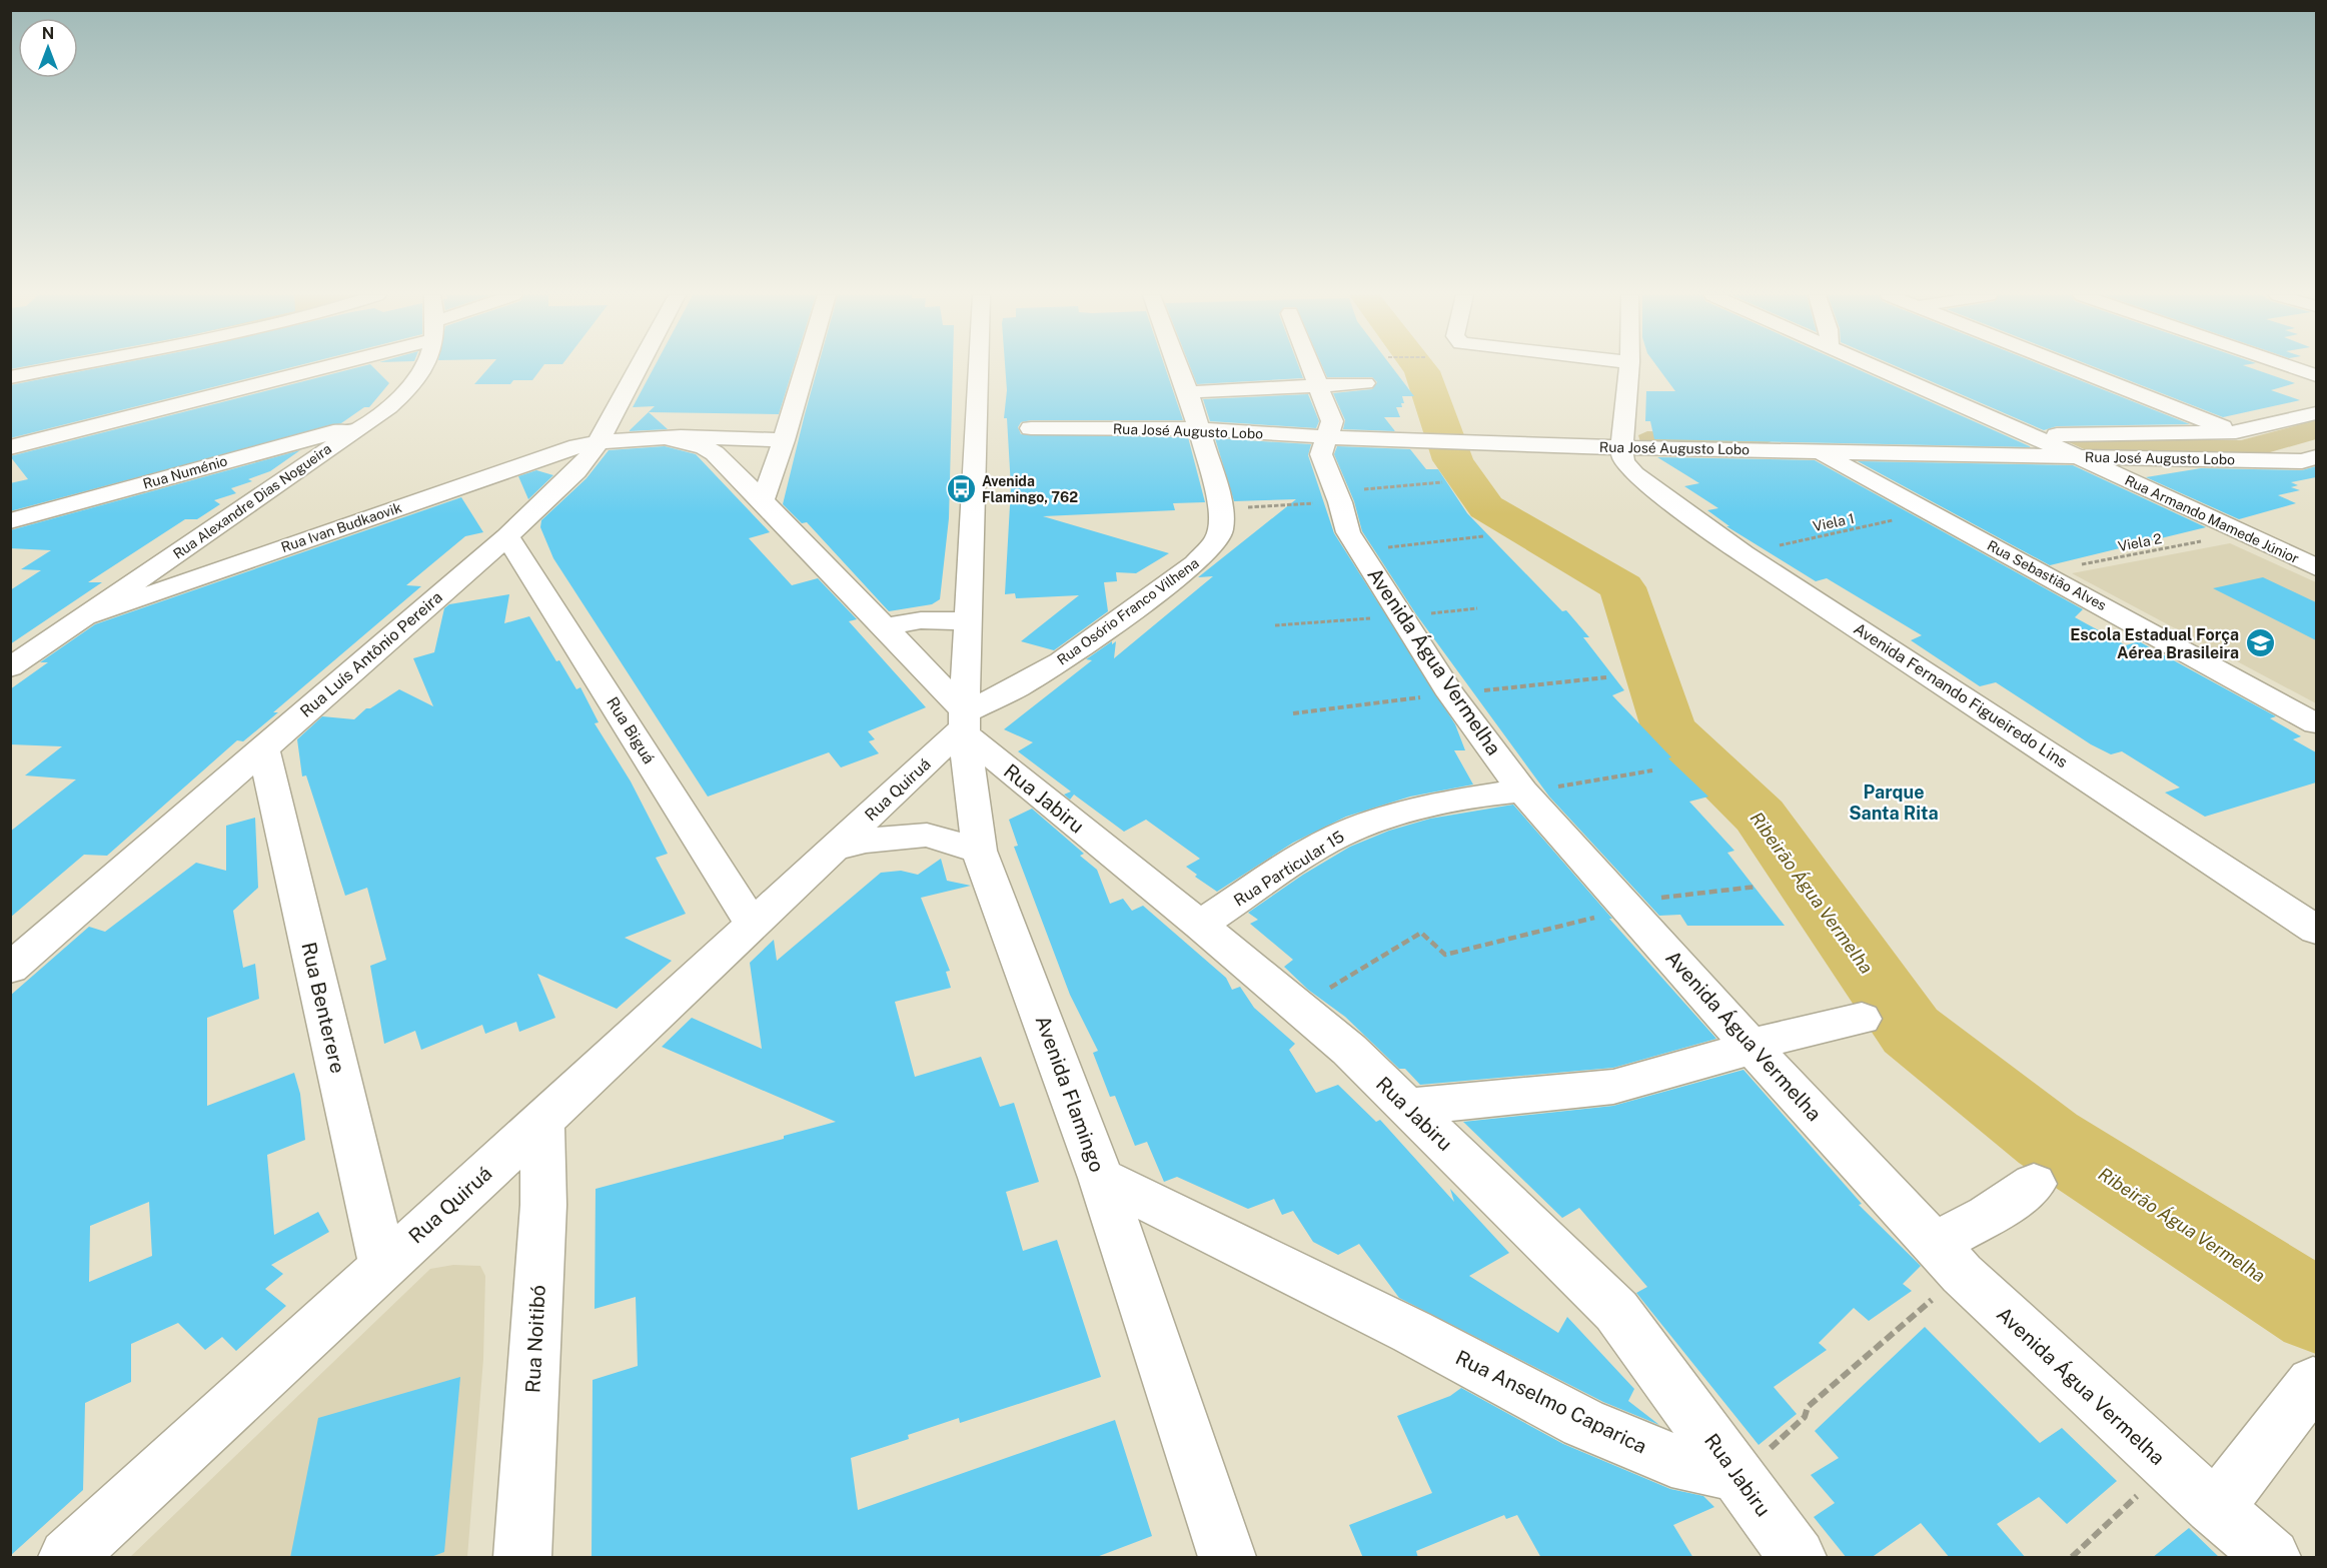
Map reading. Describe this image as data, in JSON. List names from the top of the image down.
{
  "streets": {
    "street": [
      "Rua José Augusto Lobo",
      "Rua Numénio",
      "Rua Alexandre Dias Nogueira",
      "Rua Armando Mamede Júnior",
      "Rua Ivan Budkaovik",
      "Rua Sebastião Alves",
      "Rua Osório Franco Vilhena",
      "Rua Luís Antônio Pereira",
      "Avenida Água Vermelha",
      "Avenida Fernando Figueiredo Lins",
      "Rua Biguá",
      "Rua Quiruá",
      "Rua Jabiru",
      "Rua Particular 15",
      "Rua Benterere",
      "Avenida Flamingo",
      "Rua Noitibó",
      "Rua Anselmo Caparica"
    ],
    "path": ["Viela 1", "Viela 2"]
  },
  "crossings": [
    ["Rua José Augusto Lobo", "Rua Armando Mamede Júnior"],
    ["Rua José Augusto Lobo", "Rua Sebastião Alves"],
    ["Rua José Augusto Lobo", "Rua Osório Franco Vilhena"],
    ["Rua José Augusto Lobo", "Avenida Água Vermelha"],
    ["Rua José Augusto Lobo", "Avenida Fernando Figueiredo Lins"],
    ["Rua Numénio", "Rua Alexandre Dias Nogueira"],
    ["Rua Alexandre Dias Nogueira", "Rua Ivan Budkaovik"],
    ["Rua Armando Mamede Júnior", "Viela 2"],
    ["Viela 1", "Rua Sebastião Alves"],
    ["Viela 1", "Avenida Fernando Figueiredo Lins"],
    ["Rua Ivan Budkaovik", "Rua Luís Antônio Pereira"],
    ["Rua Ivan Budkaovik", "Rua Jabiru"],
    ["Viela 2", "Rua Sebastião Alves"],
    ["Rua Osório Franco Vilhena", "Rua Quiruá"],
    ["Rua Osório Franco Vilhena", "Rua Jabiru"],
    ["Rua Osório Franco Vilhena", "Avenida Flamingo"],
    ["Rua Luís Antônio Pereira", "Rua Biguá"],
    ["Rua Luís Antônio Pereira", "Rua Jabiru"],
    ["Rua Luís Antônio Pereira", "Rua Benterere"],
    ["Avenida Água Vermelha", "Rua Particular 15"],
    ["Rua Biguá", "Rua Quiruá"],
    ["Rua Quiruá", "Rua Jabiru"],
    ["Rua Quiruá", "Rua Benterere"],
    ["Rua Quiruá", "Avenida Flamingo"],
    ["Rua Quiruá", "Rua Noitibó"],
    ["Rua Jabiru", "Rua Particular 15"],
    ["Rua Jabiru", "Avenida Flamingo"],
    ["Rua Jabiru", "Rua Anselmo Caparica"],
    ["Avenida Flamingo", "Rua Anselmo Caparica"]
  ],
  "districts": ["Parque Santa Rita"],
  "water": ["Ribeirão Água Vermelha"],
  "places": {
    "bus stop": ["Avenida Flamingo, 762"],
    "school or university": ["Escola Estadual Força Aérea Brasileira"]
  },
  "north": "top"
}
